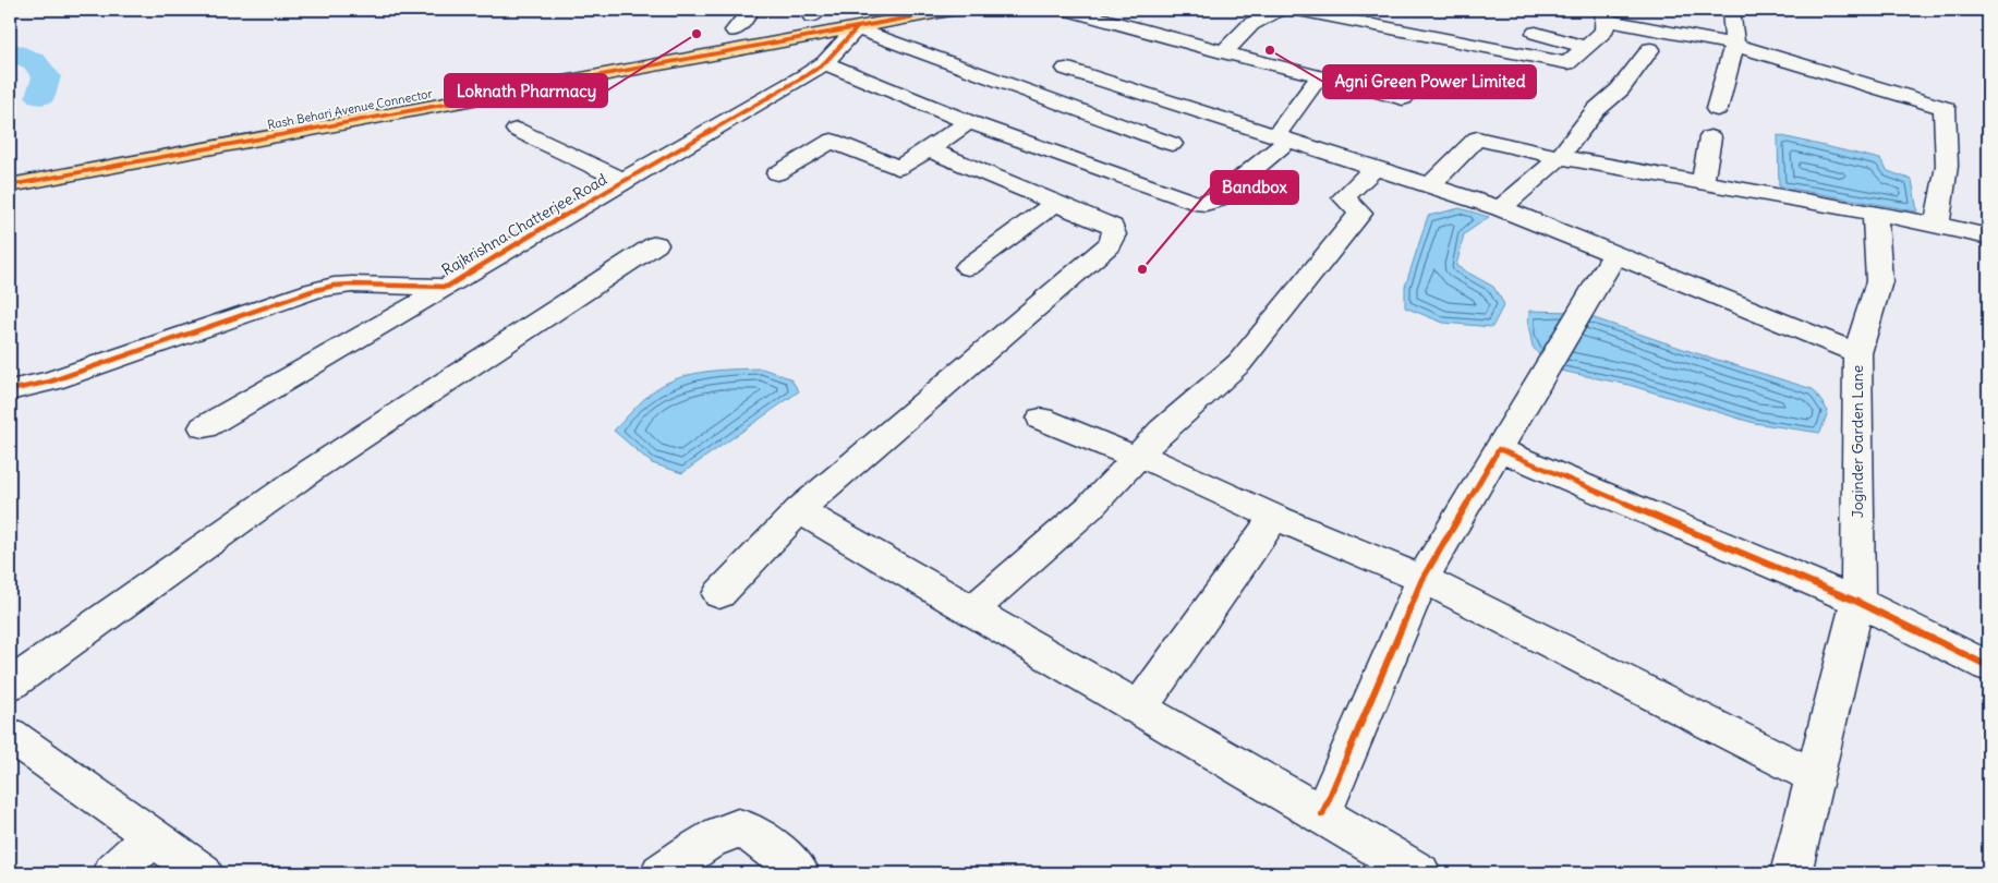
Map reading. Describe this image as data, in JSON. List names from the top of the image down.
{
  "streets": {
    "main road": ["Rash Behari Avenue Connector"],
    "street": ["Rajkrishna Chatterjee Road", "Joginder Garden Lane"]
  },
  "crossings": [
    ["Rash Behari Avenue Connector", "Rajkrishna Chatterjee Road"]
  ],
  "places": ["Loknath Pharmacy", "Agni Green Power Limited", "Bandbox"]
}
